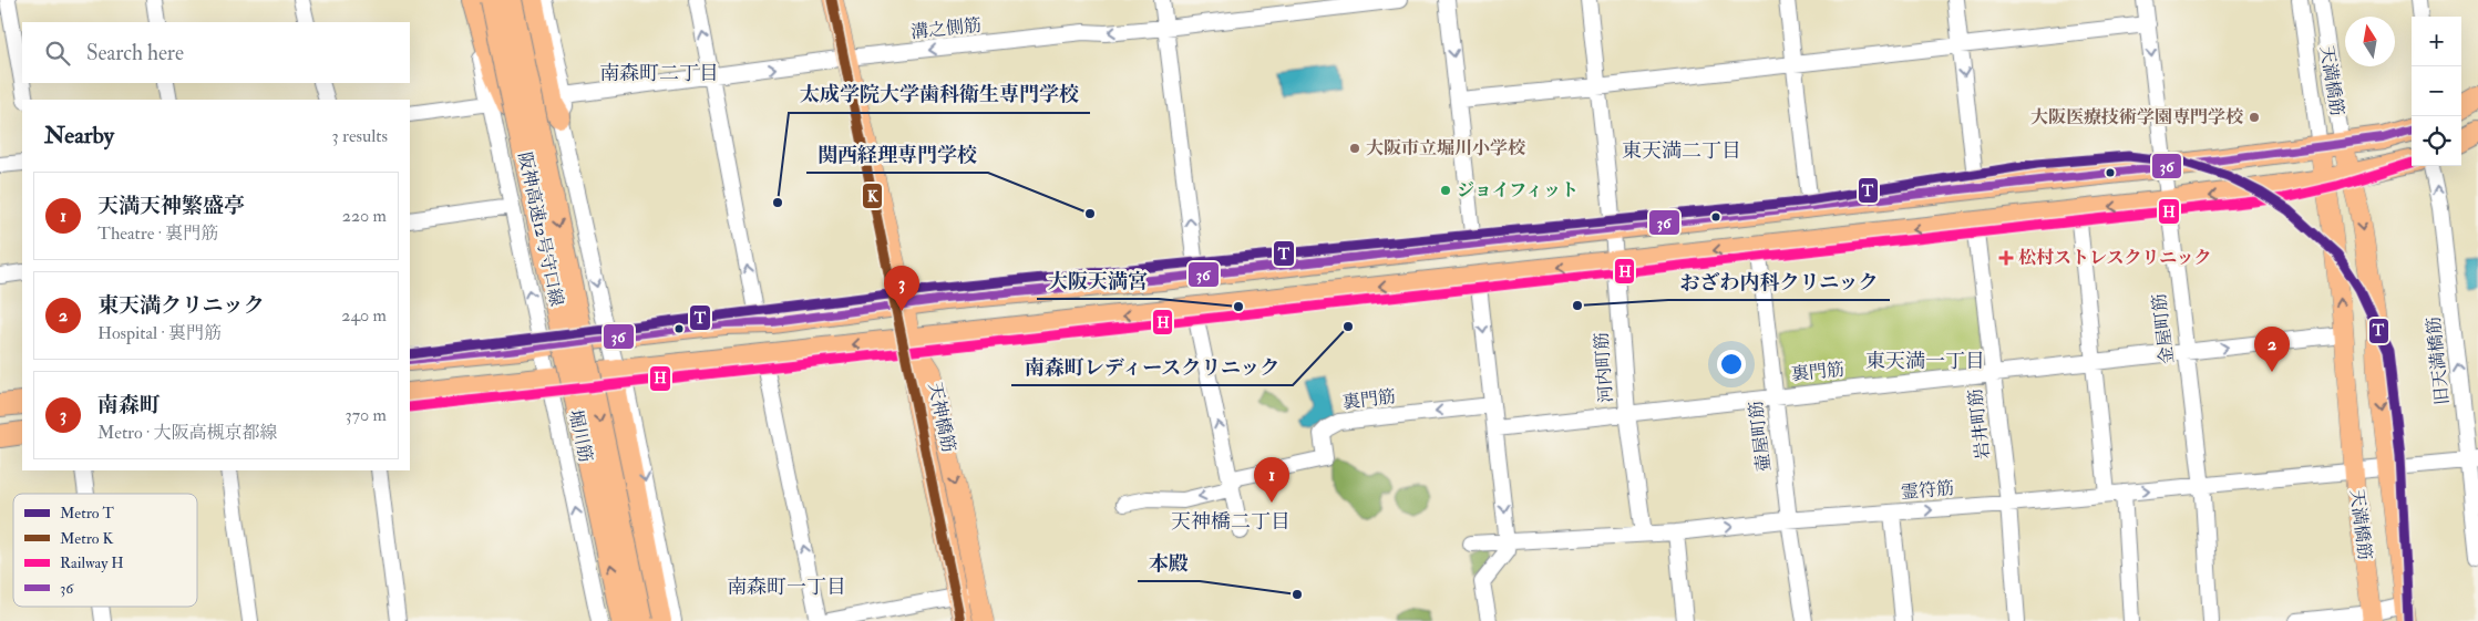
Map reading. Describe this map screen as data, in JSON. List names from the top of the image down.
{
  "streets": {
    "highway": ["阪神高速12号守口線"],
    "main road": ["天満橋筋", "天神橋筋"],
    "street": [
      "溝之側筋",
      "金屋町筋",
      "旧天満橋筋",
      "河内町筋",
      "裏門筋",
      "岩井町筋",
      "堀川筋",
      "壷屋町筋",
      "霊符筋"
    ]
  },
  "crossings": [
    ["天満橋筋", "裏門筋"],
    ["天満橋筋", "霊符筋"],
    ["金屋町筋", "裏門筋"],
    ["金屋町筋", "霊符筋"],
    ["旧天満橋筋", "霊符筋"],
    ["河内町筋", "裏門筋"],
    ["河内町筋", "霊符筋"],
    ["裏門筋", "岩井町筋"],
    ["裏門筋", "壷屋町筋"],
    ["岩井町筋", "霊符筋"],
    ["壷屋町筋", "霊符筋"]
  ],
  "one_way": ["旧天満橋筋"],
  "districts": [
    "南森町二丁目",
    "東天満二丁目",
    "東天満一丁目",
    "天神橋二丁目",
    "南森町一丁目"
  ],
  "places": {
    "other": [
      "大阪医療技術学園専門学校",
      "大阪市立堀川小学校",
      "ジョイフィット",
      "太成学院大学歯科衛生専門学校",
      "関西経理専門学校",
      "おざわ内科クリニック",
      "大阪天満宮",
      "南森町レディースクリニック",
      "本殿"
    ],
    "health": ["松村ストレスクリニック"]
  },
  "lines": [
    "metro line K",
    "transit line 36",
    "metro line T",
    "rail line H"
  ],
  "legend": [
    "Metro T",
    "Metro K",
    "Railway H",
    "36"
  ],
  "north": "top",
  "page": {
    "map_buttons": ["+", "−"],
    "search": "Search here",
    "heading": ["Nearby", "3 results"],
    "list": [
      {
        "mark": "1",
        "name": "天満天神繁盛亭",
        "note": "Theatre · 裏門筋",
        "value": "220 m"
      },
      {
        "mark": "2",
        "name": "東天満クリニック",
        "note": "Hospital · 裏門筋",
        "value": "240 m"
      },
      {
        "mark": "3",
        "name": "南森町",
        "note": "Metro · 大阪高槻京都線",
        "value": "370 m"
      }
    ],
    "pins": ["3", "2", "1"]
  }
}
